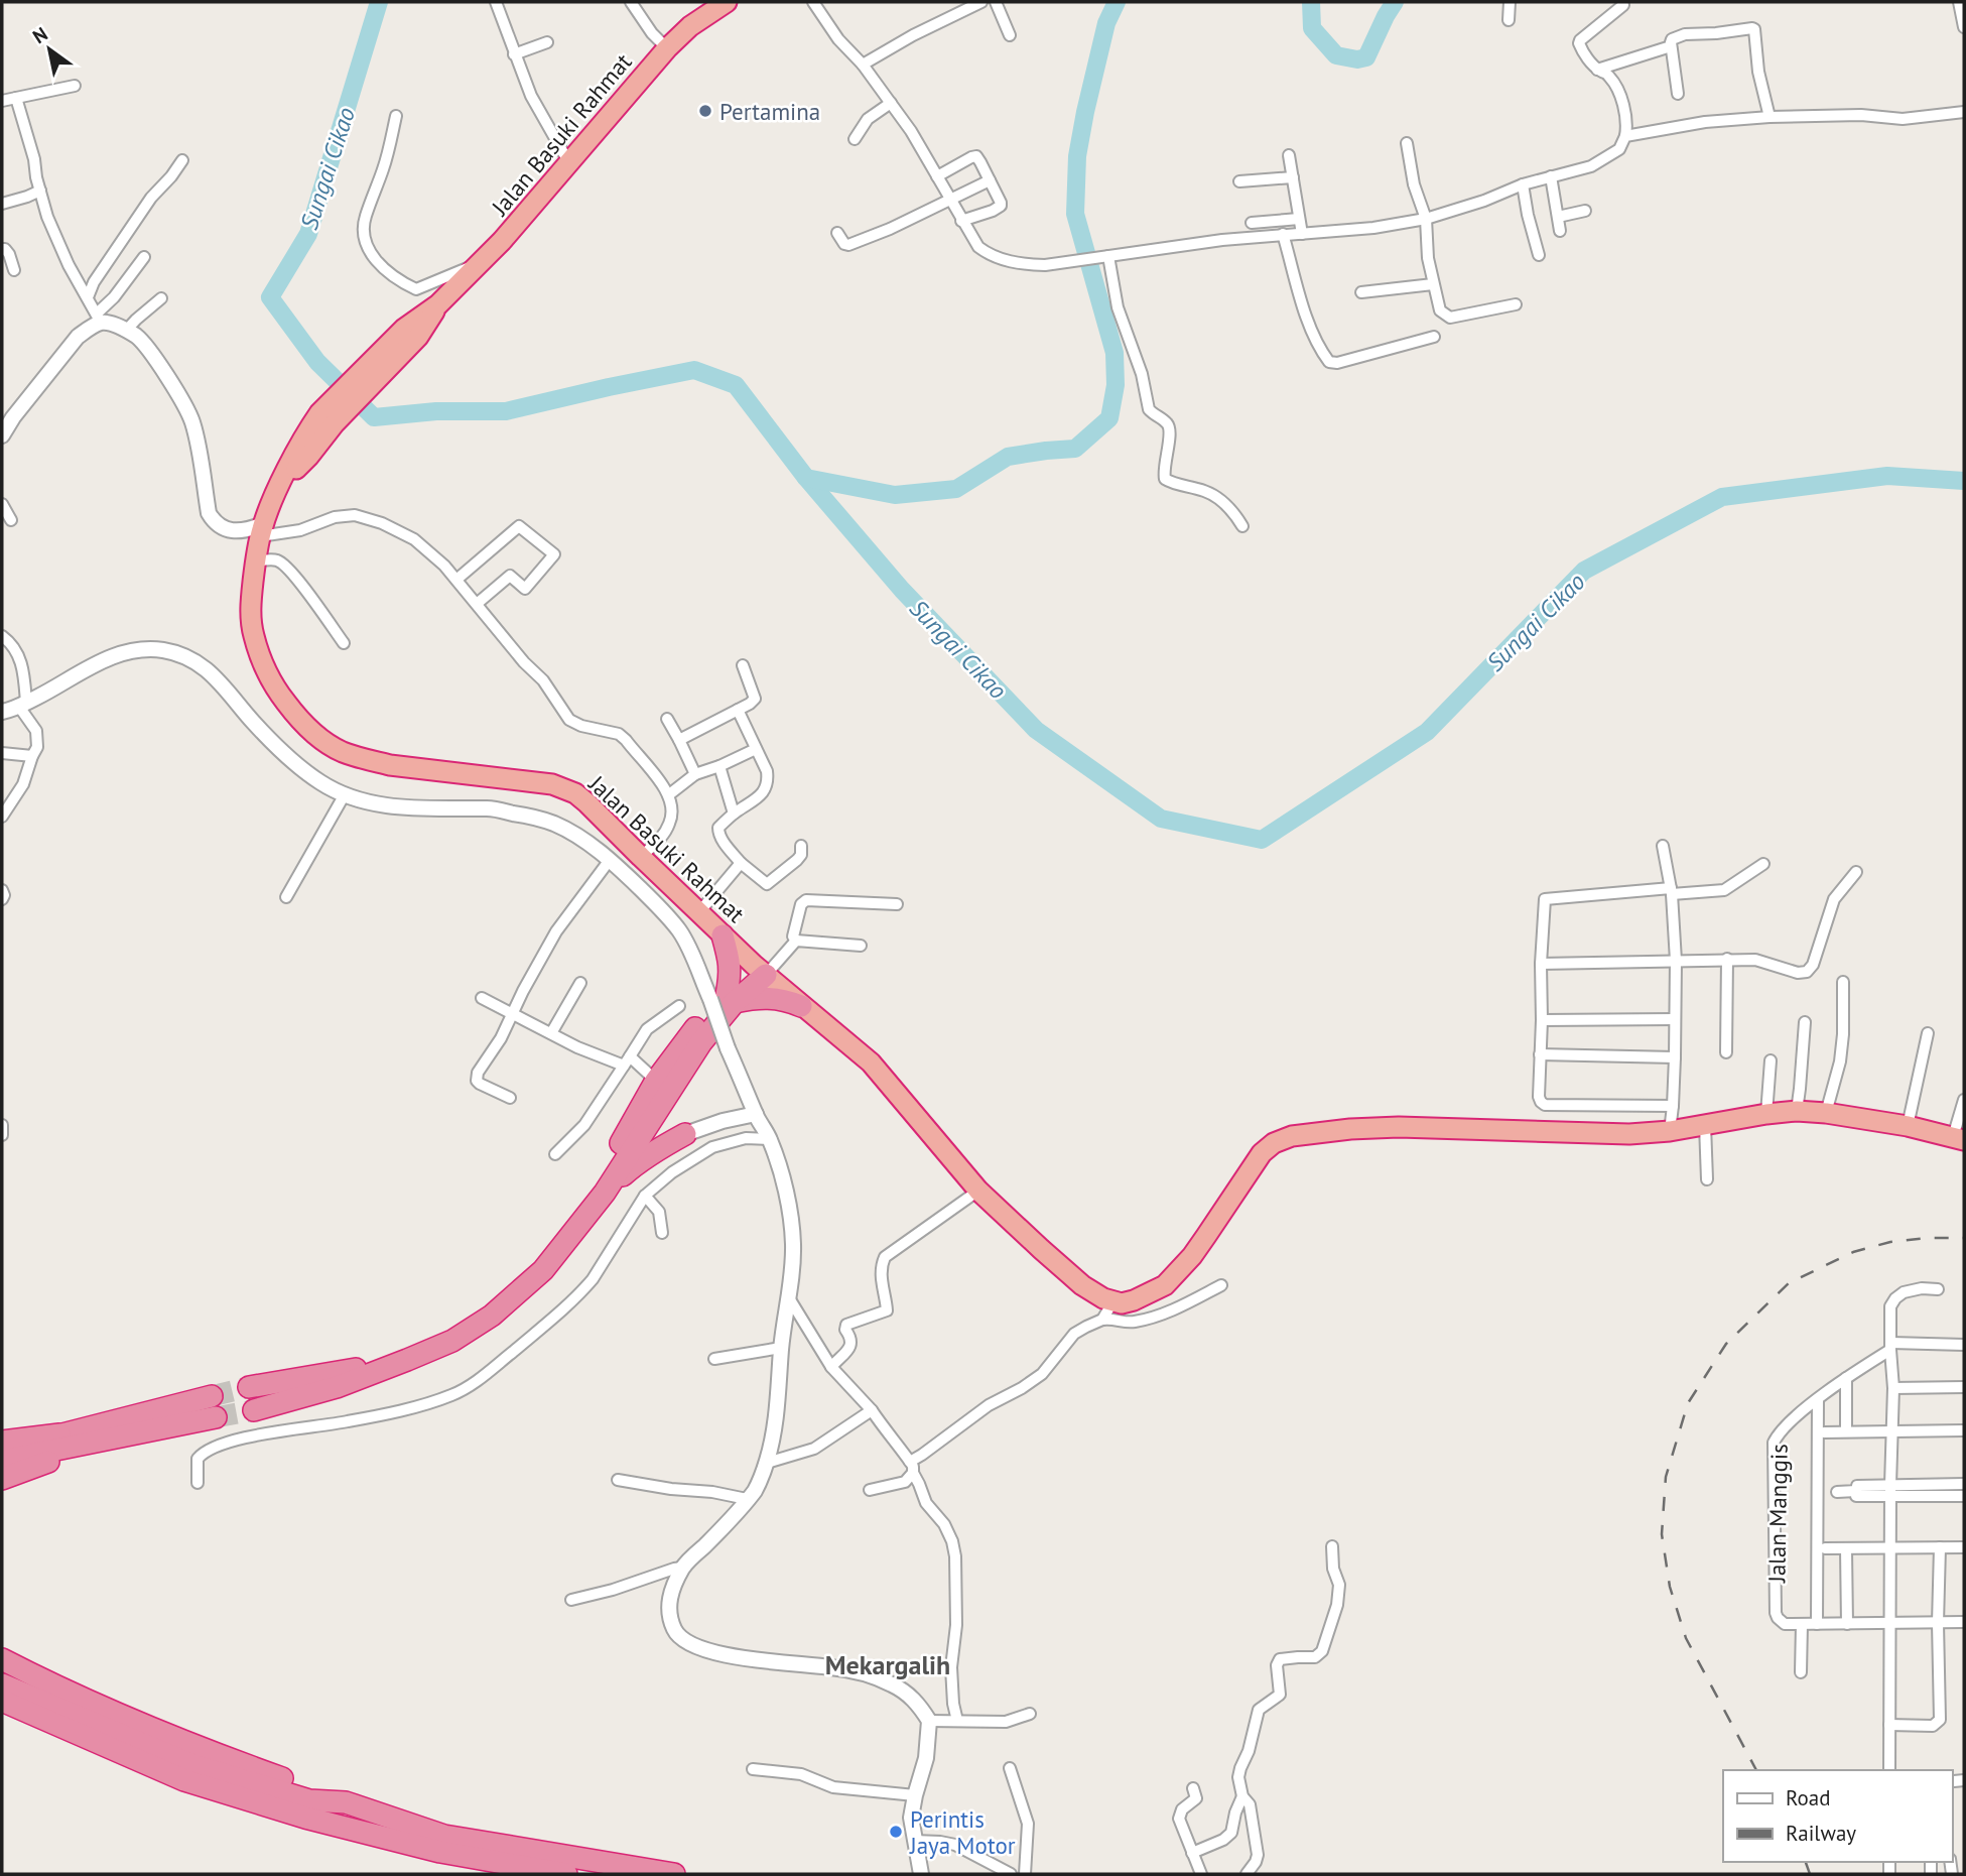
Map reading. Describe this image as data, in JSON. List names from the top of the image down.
{
  "streets": {
    "highway": ["Jalan Basuki Rahmat"],
    "street": ["Jalan Manggis"]
  },
  "districts": ["Mekargalih"],
  "water": ["Sungai Cikao"],
  "places": ["Pertamina", "Perintis Jaya Motor"],
  "legend": ["Road", "Railway"],
  "north": "top left"
}
